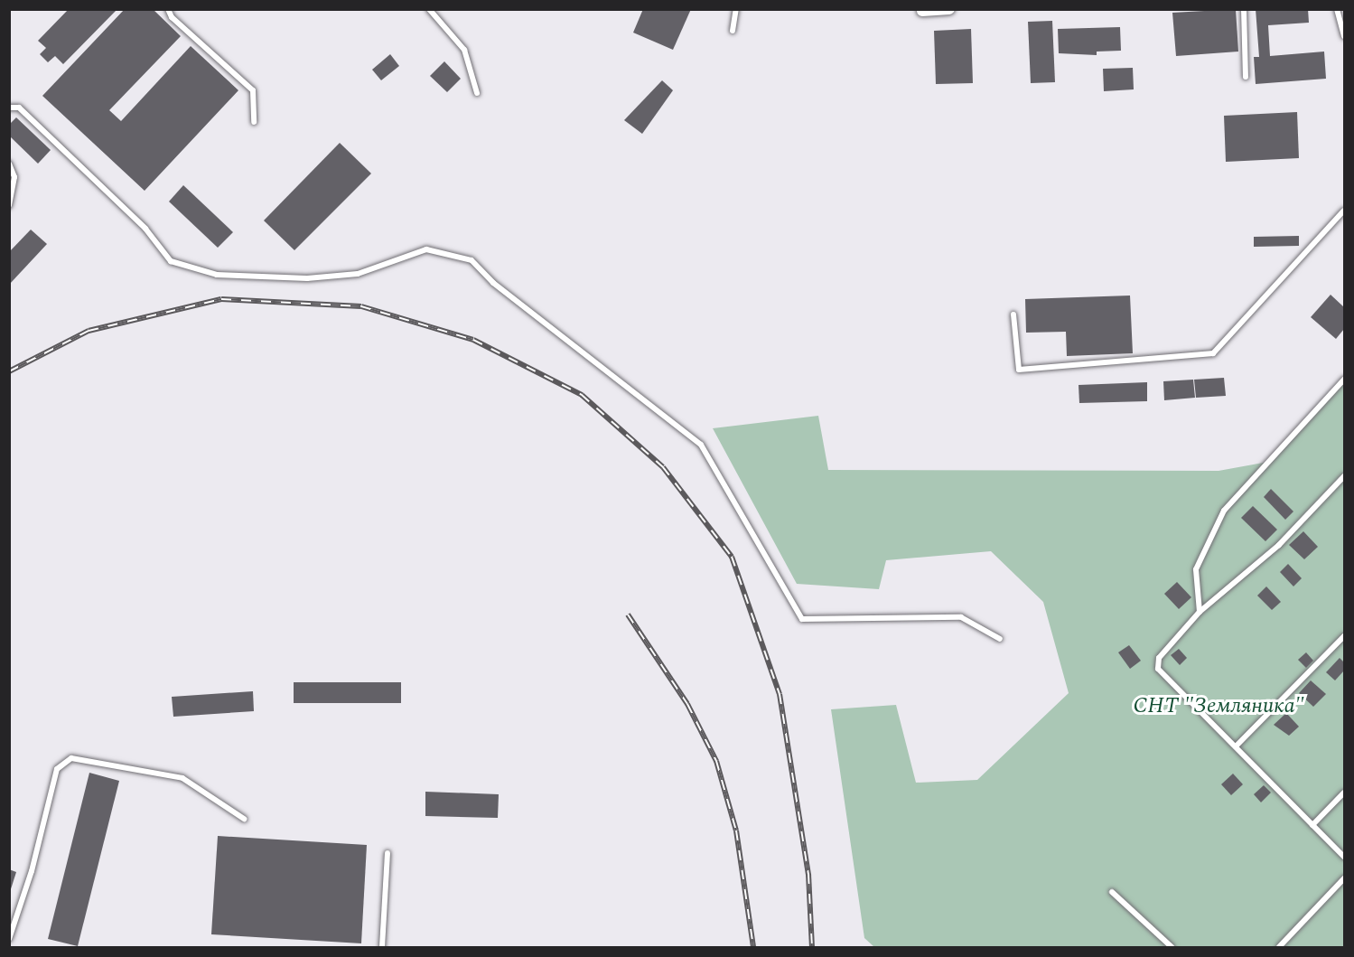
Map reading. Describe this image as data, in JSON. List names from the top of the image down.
{
  "parks": ["СНТ \"Земляника\""]
}
